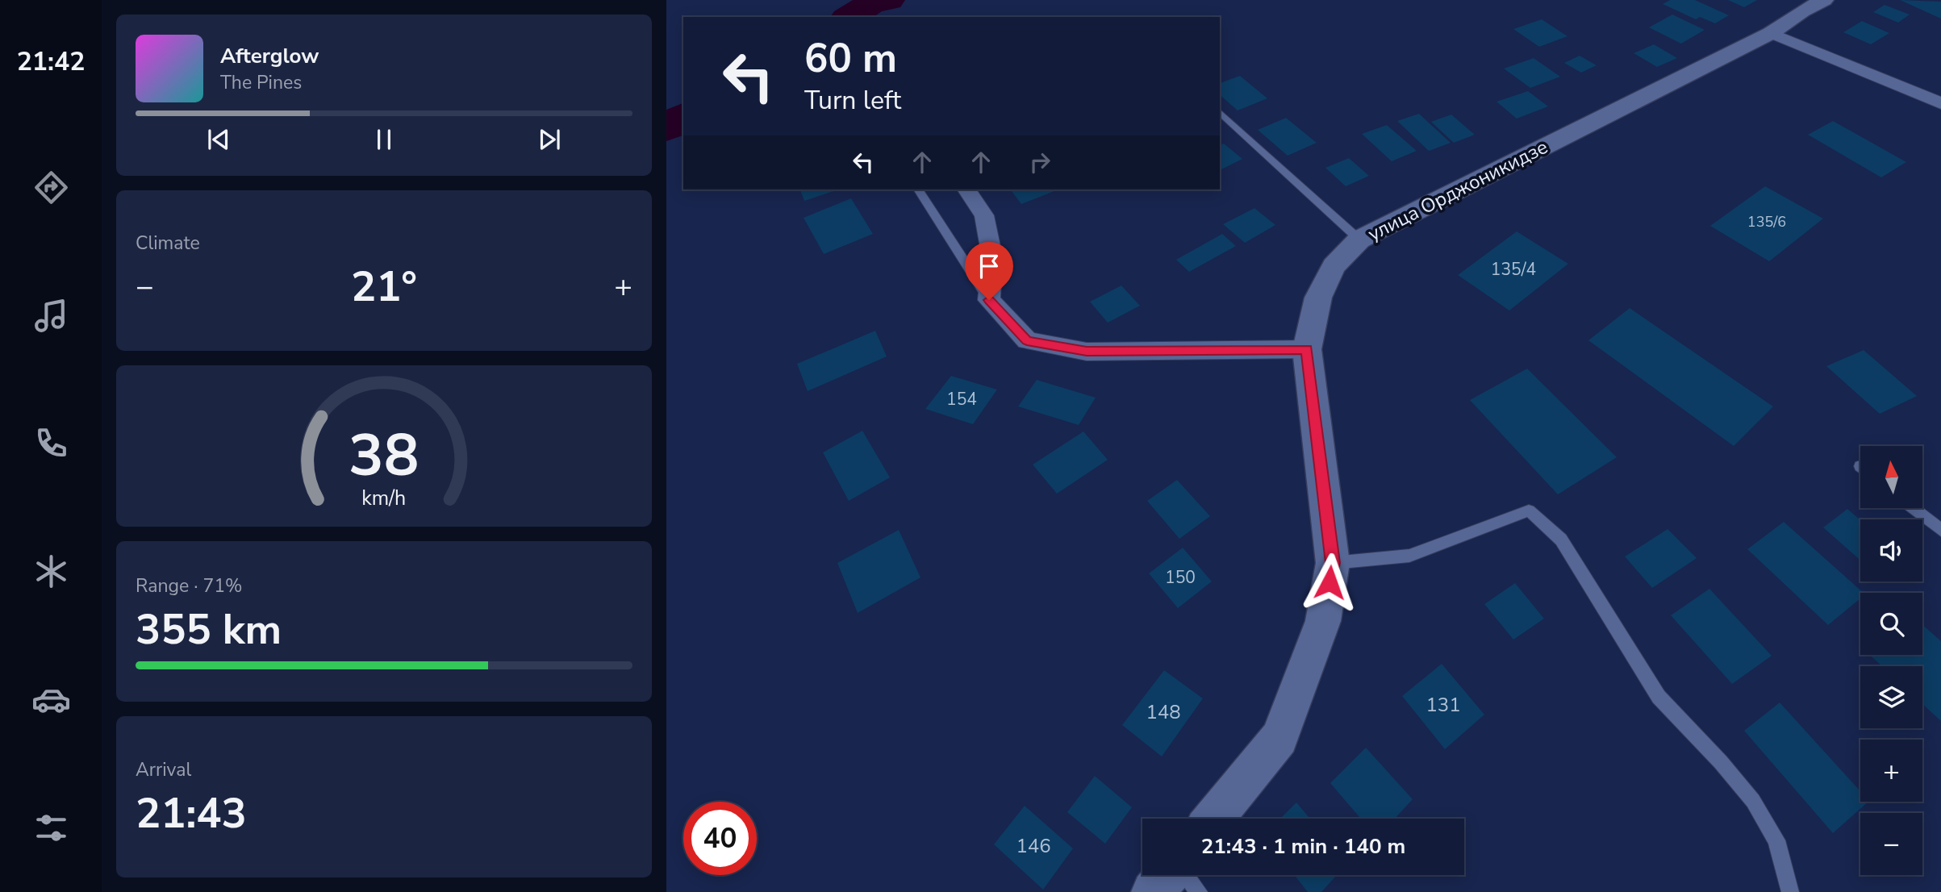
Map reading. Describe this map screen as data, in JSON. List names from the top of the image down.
{
  "streets": {
    "street": ["улица Орджоникидзе"]
  },
  "house_numbers": [
    "135/6",
    "135/4",
    "154",
    "150",
    "131",
    "148",
    "146"
  ],
  "north": "top",
  "page": {
    "tabs": "21:42",
    "turn": ["60 m", "Turn left"],
    "song": ["Afterglow", "The Pines"],
    "tile": [
      "Climate",
      ["Range · 71%", "355 km"],
      ["Arrival", "21:43"]
    ],
    "heat": ["−", "21°", "+"],
    "map_buttons": ["+", "−"],
    "limit": "40",
    "trip": "21:43 · 1 min · 140 m",
    "gauge": ["38", "km/h"]
  }
}
